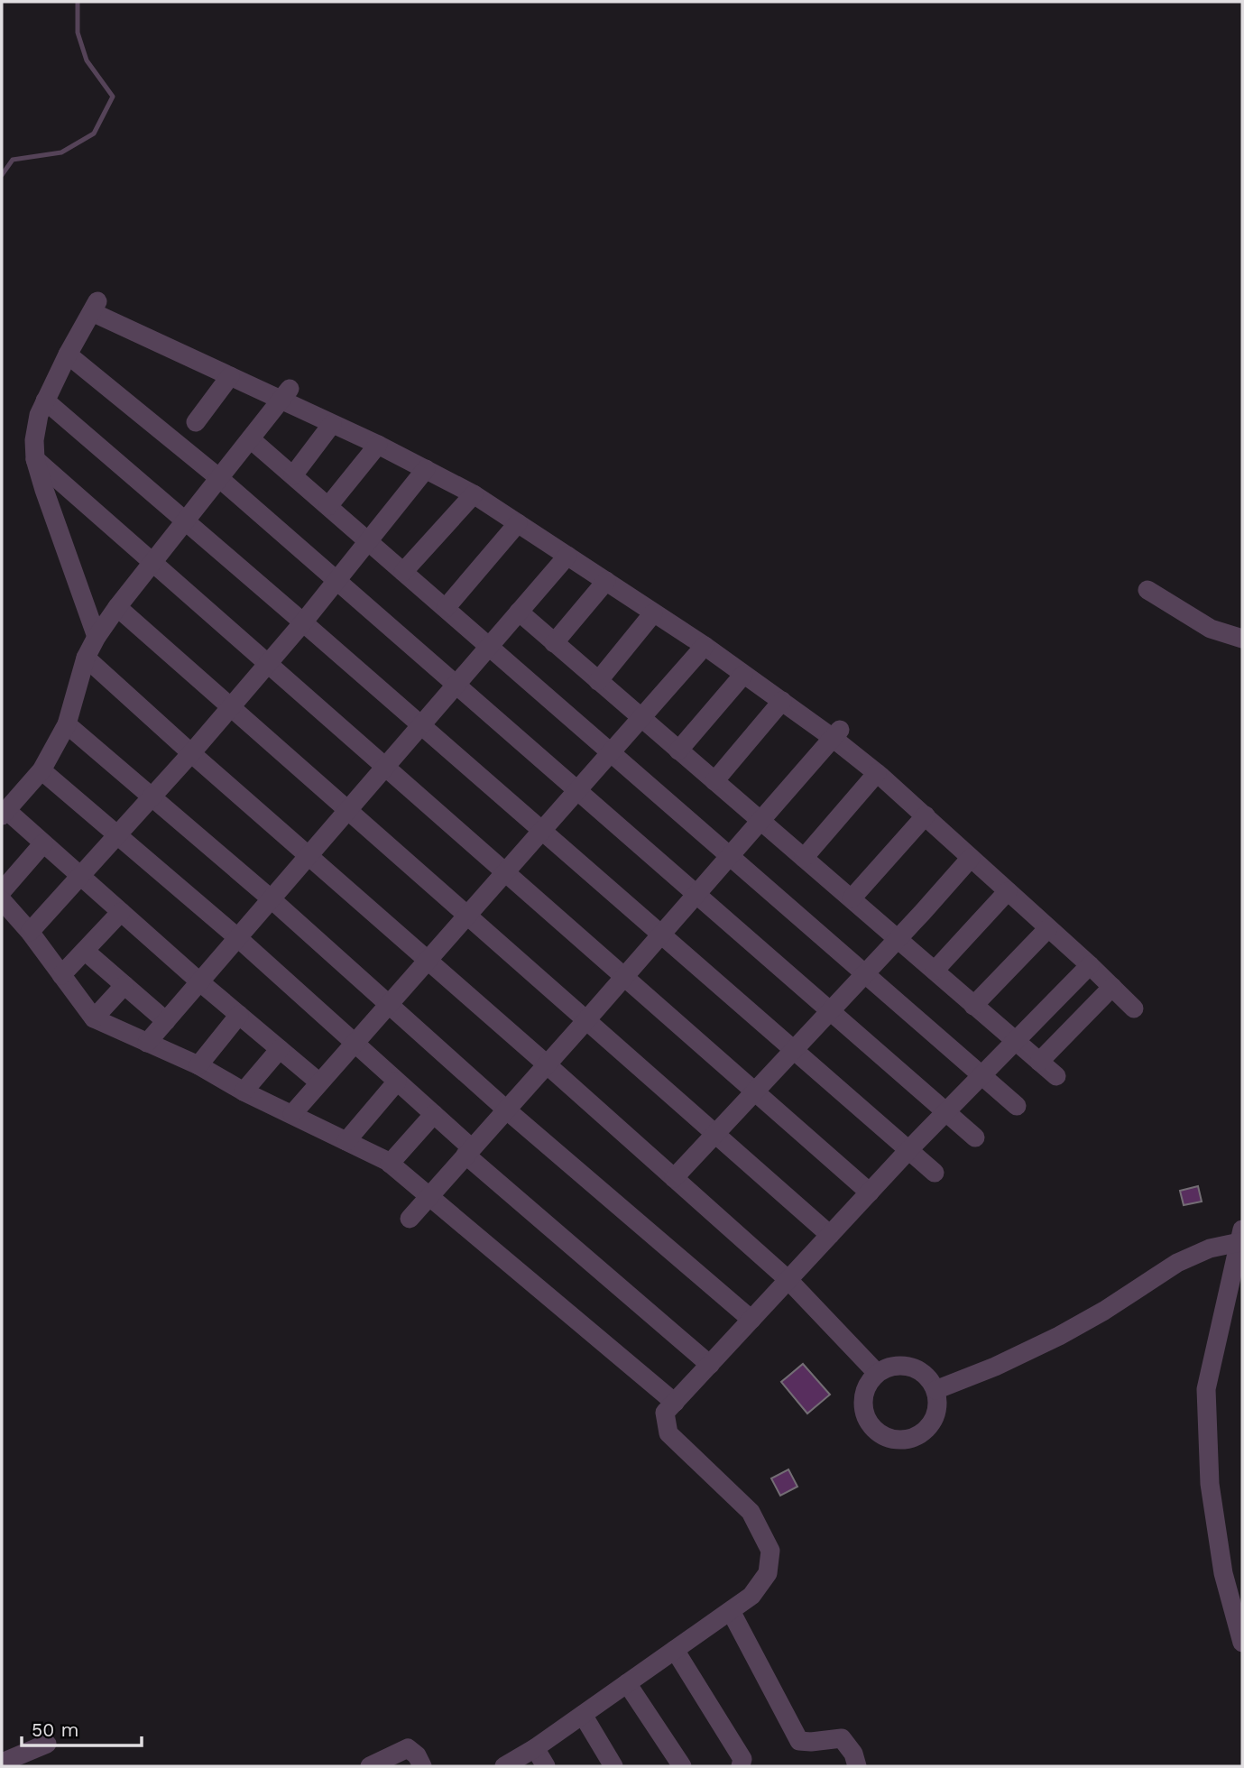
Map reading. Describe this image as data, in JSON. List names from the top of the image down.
{
  "scale_bar": "50 m"
}
